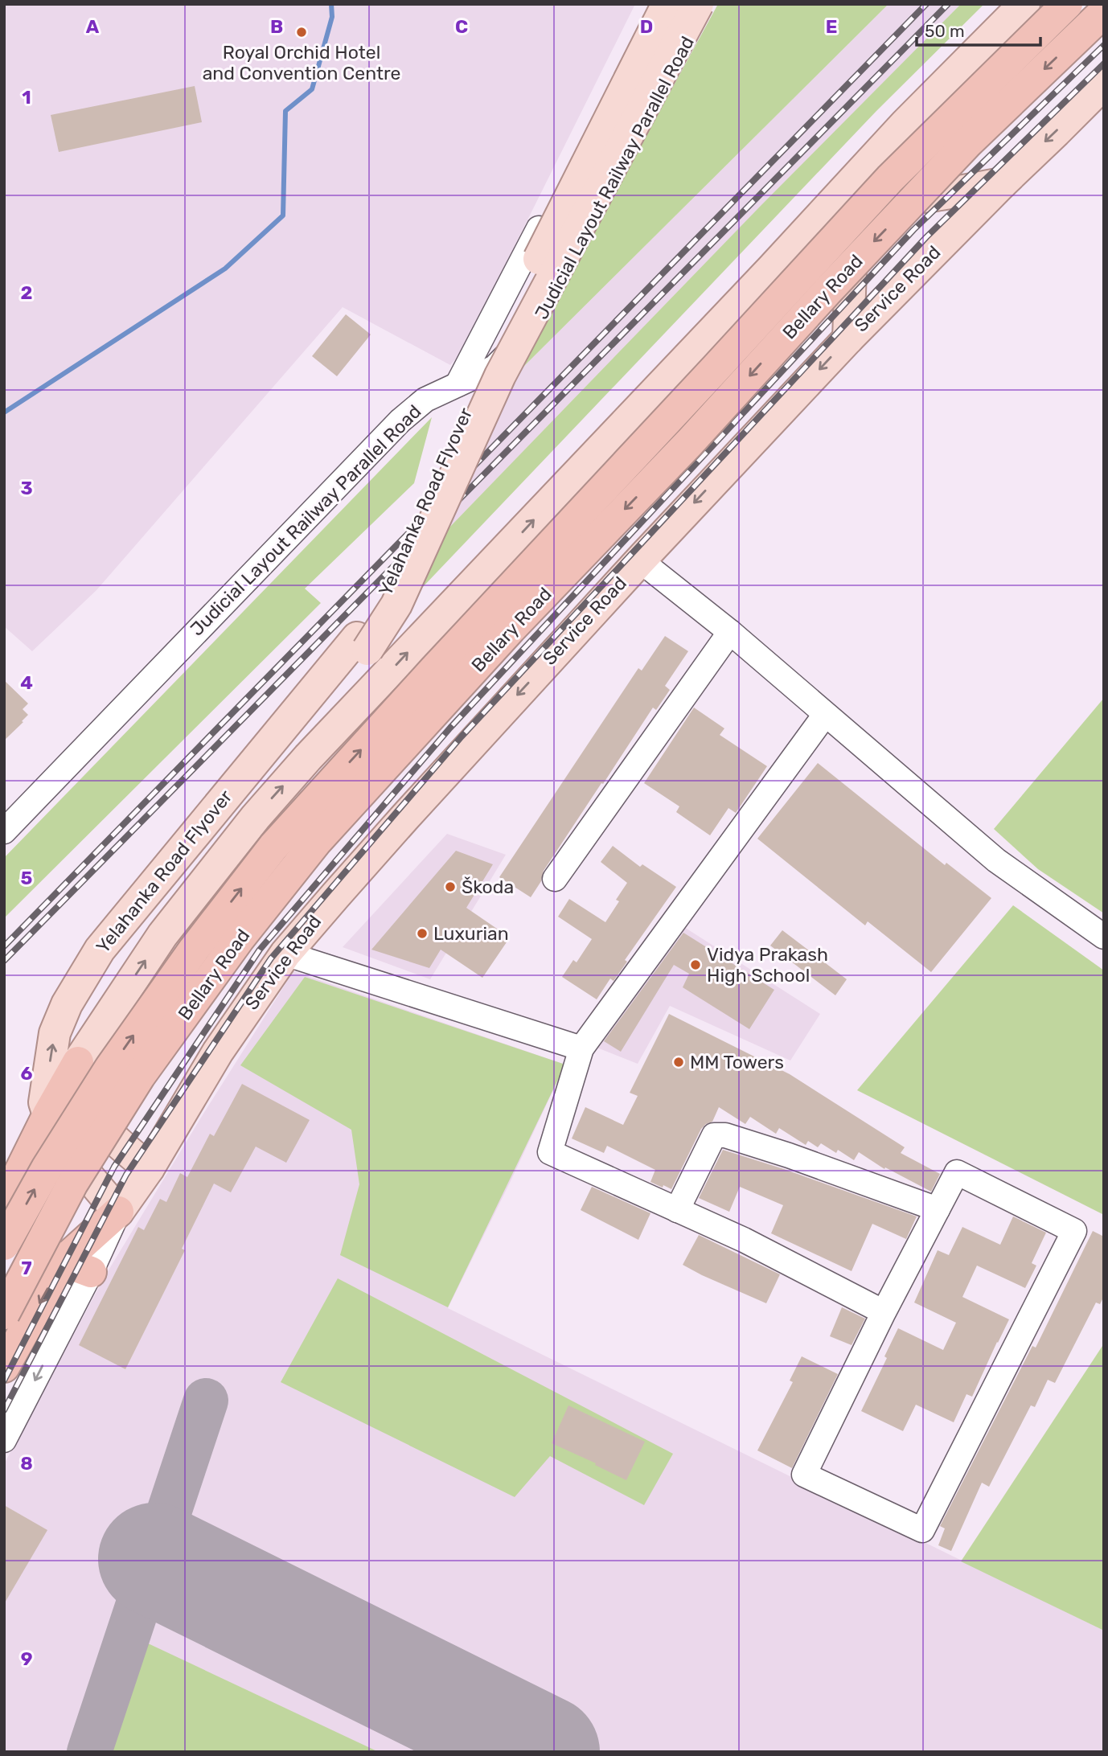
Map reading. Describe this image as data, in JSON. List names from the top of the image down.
{
  "streets": {
    "highway": ["Bellary Road"],
    "main road": ["Service Road", "Yelahanka Road Flyover"],
    "street": ["Judicial Layout Railway Parallel Road"]
  },
  "places": [
    "Royal Orchid Hotel and Convention Centre",
    "Škoda",
    "Luxurian",
    "Vidya Prakash High School",
    "MM Towers"
  ],
  "scale_bar": "50 m",
  "grid": {
    "columns": [
      "A",
      "B",
      "C",
      "D",
      "E"
    ],
    "rows": [
      "1",
      "2",
      "3",
      "4",
      "5",
      "6",
      "7",
      "8",
      "9"
    ]
  }
}
